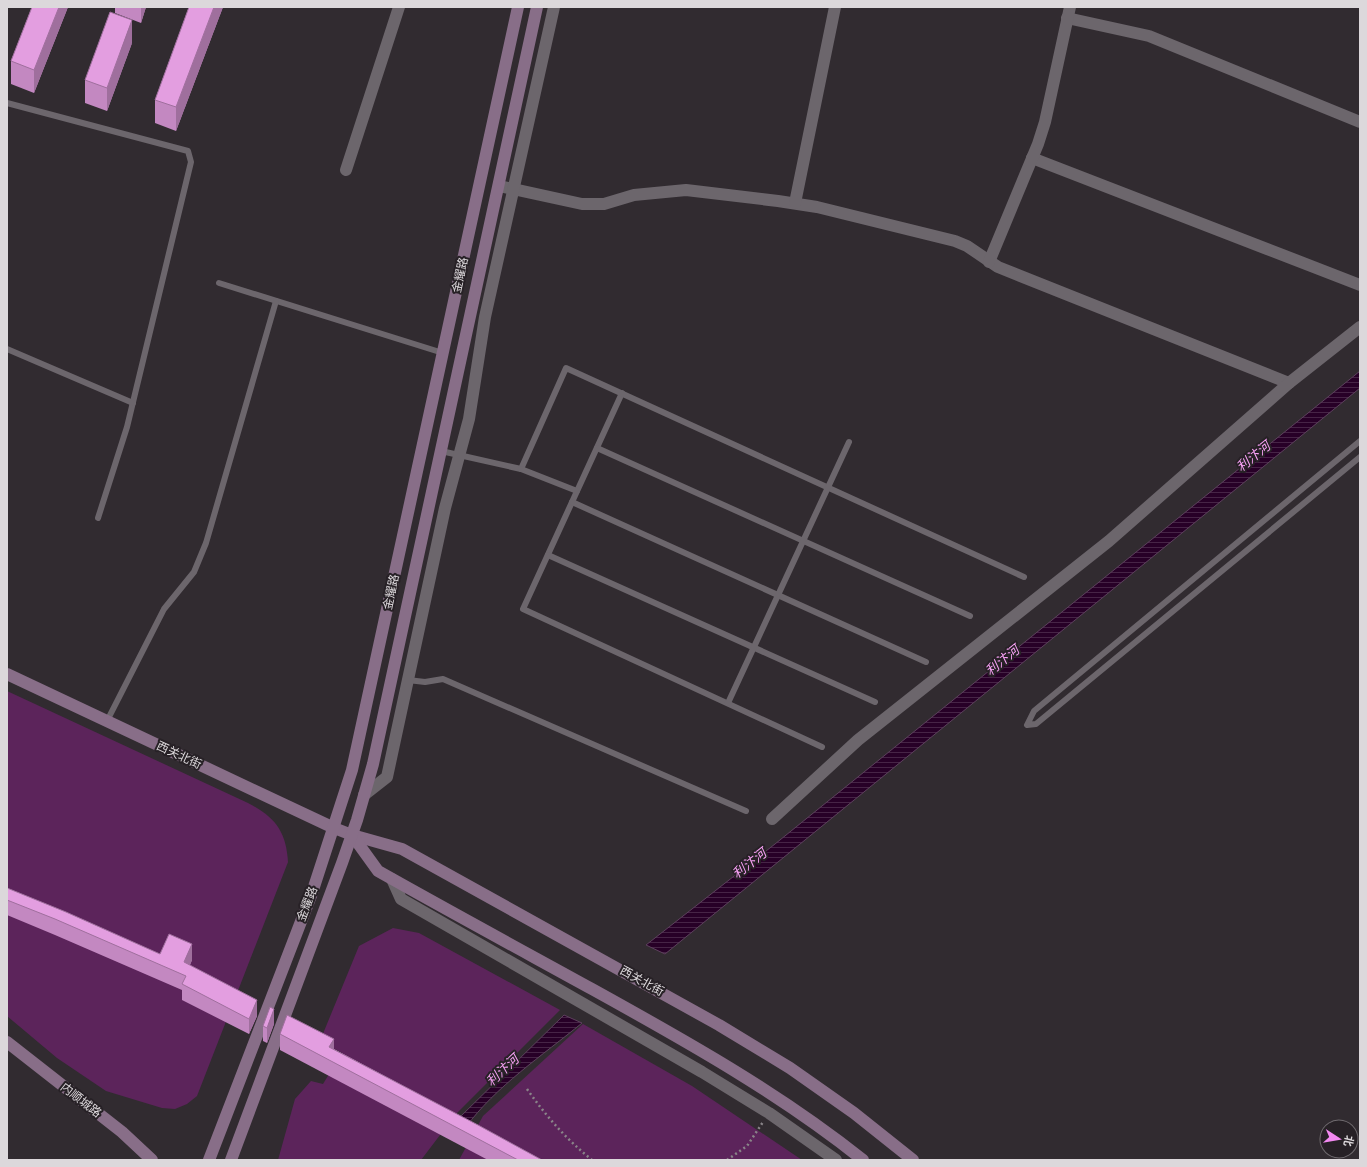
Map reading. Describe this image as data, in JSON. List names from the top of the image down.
{
  "streets": {
    "main road": ["金耀路", "西关北街", "内顺城路"]
  },
  "crossings": [
    ["金耀路", "西关北街"]
  ],
  "water": ["利汴河"],
  "north": "right"
}
